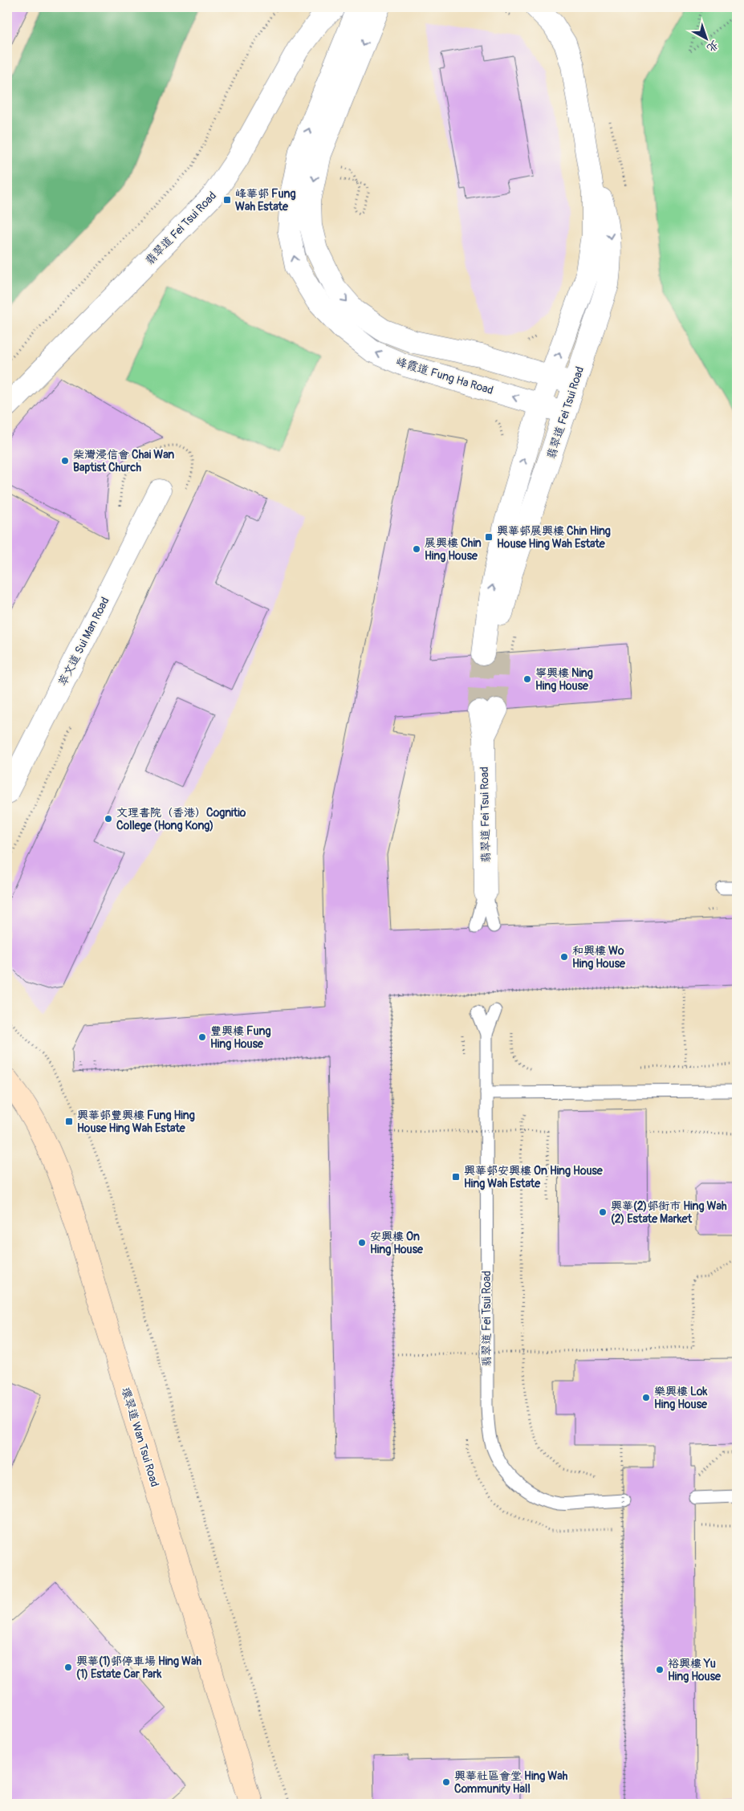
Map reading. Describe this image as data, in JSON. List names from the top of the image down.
{
  "streets": {
    "street": [
      "翡翠道 Fei Tsui Road",
      "峰霞道 Fung Ha Road",
      "萃文道 Sui Man Road",
      "環翠道 Wan Tsui Road"
    ]
  },
  "crossings": [
    ["翡翠道 Fei Tsui Road", "峰霞道 Fung Ha Road"]
  ],
  "places": {
    "transit": [
      "峰華邨 Fung Wah Estate",
      "興華邨展興樓 Chin Hing House Hing Wah Estate",
      "興華邨豐興樓 Fung Hing House Hing Wah Estate",
      "興華邨安興樓 On Hing House Hing Wah Estate"
    ],
    "other": [
      "柴灣浸信會 Chai Wan Baptist Church",
      "展興樓 Chin Hing House",
      "寧興樓 Ning Hing House",
      "文理書院（香港）Cognitio College (Hong Kong)",
      "和興樓 Wo Hing House",
      "豐興樓 Fung Hing House",
      "興華(2)邨街市 Hing Wah (2) Estate Market",
      "安興樓 On Hing House",
      "樂興樓 Lok Hing House",
      "興華(1)邨停車場 Hing Wah (1) Estate Car Park",
      "裕興樓 Yu Hing House",
      "興華社區會堂 Hing Wah Community Hall"
    ]
  },
  "north": "bottom right"
}
